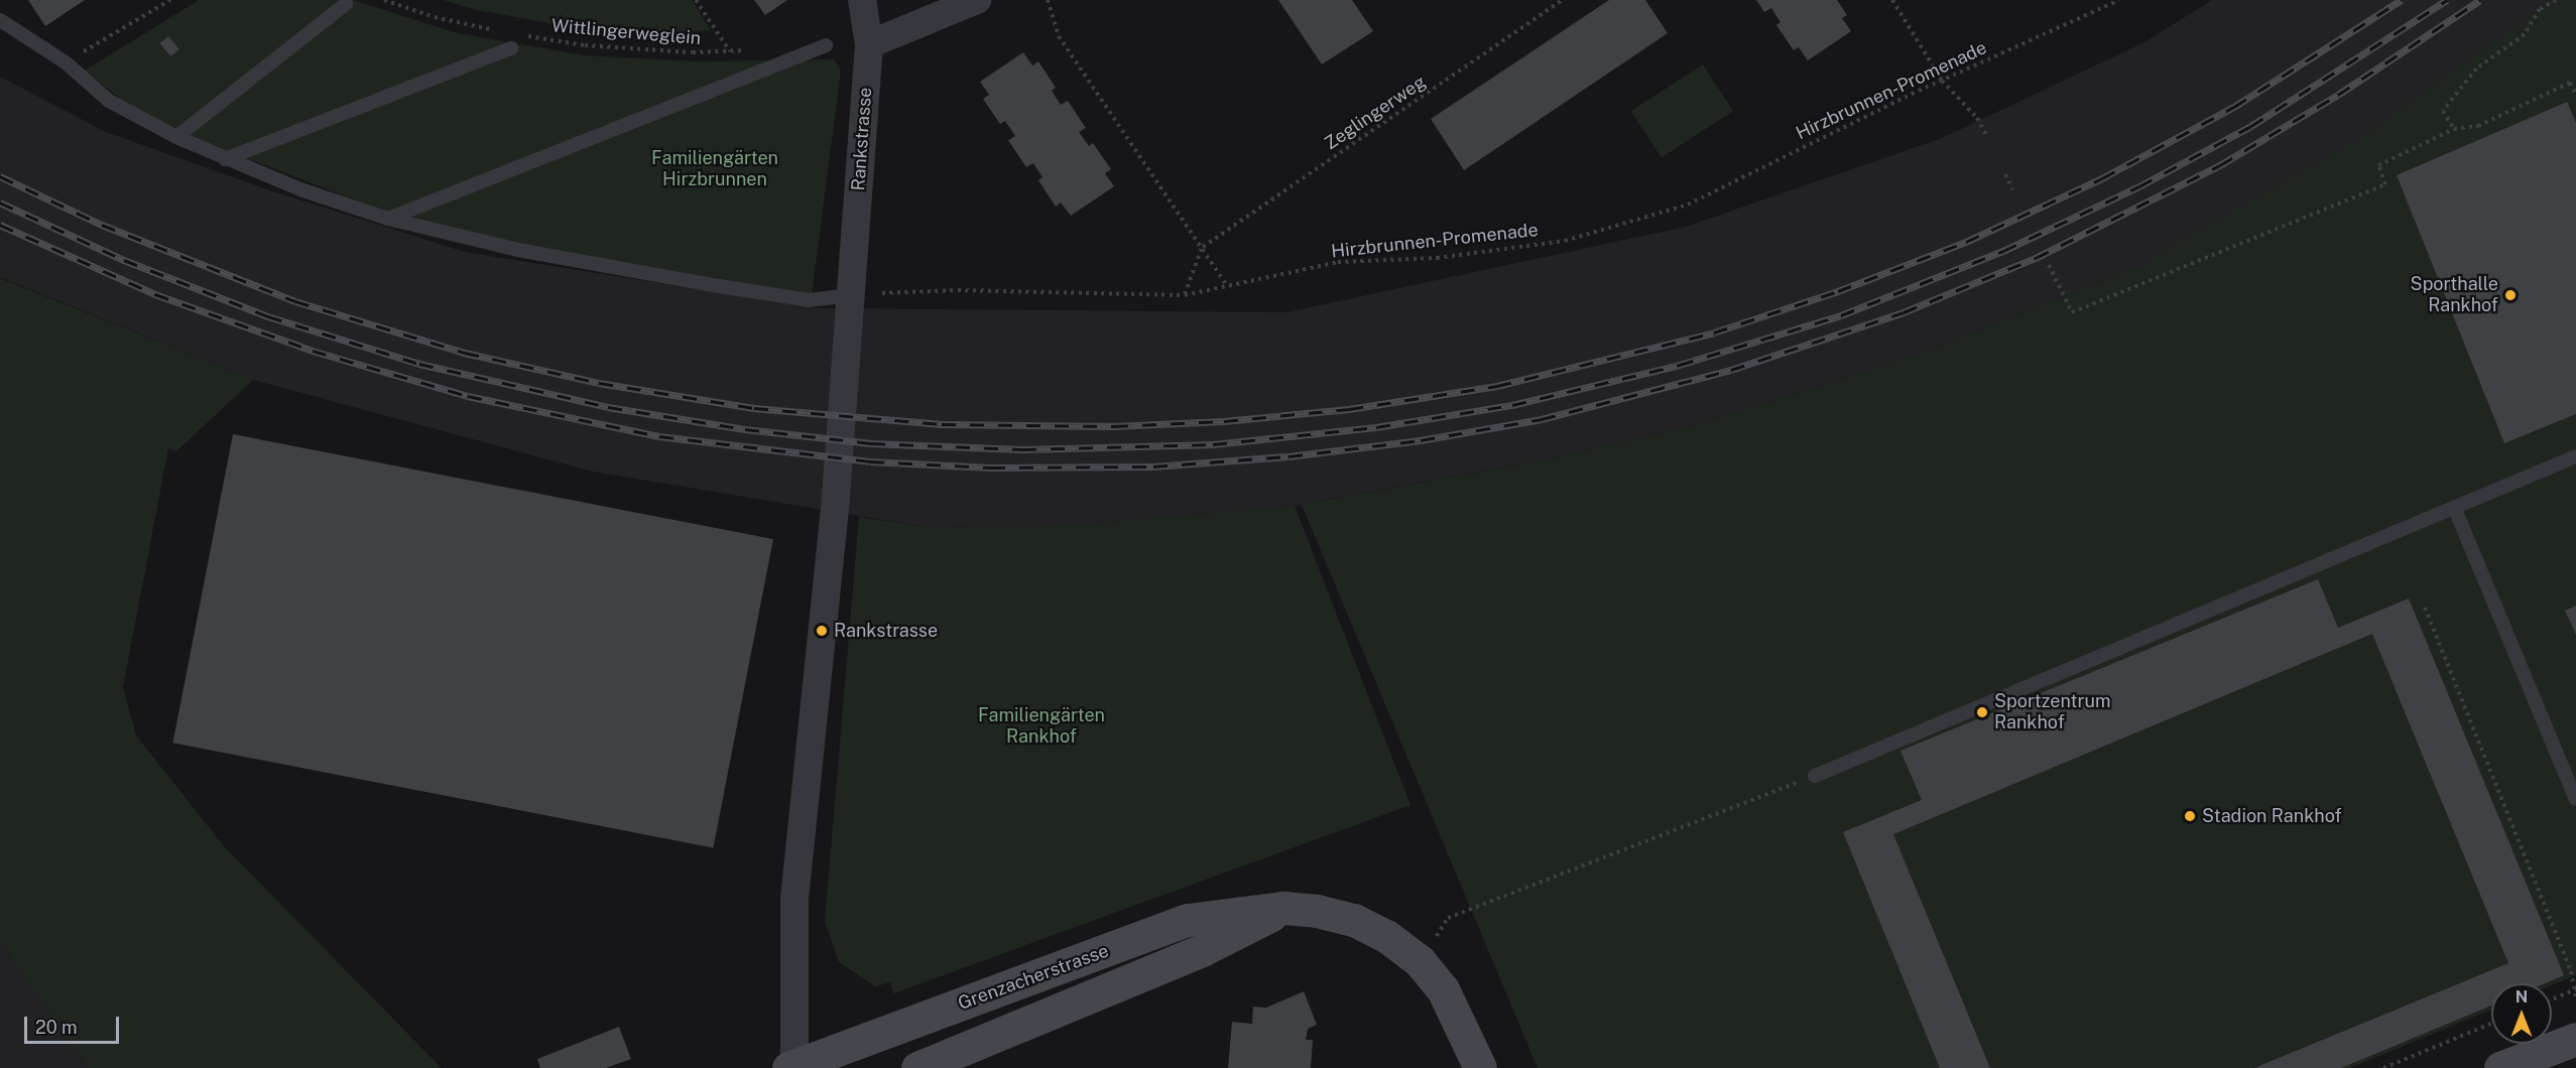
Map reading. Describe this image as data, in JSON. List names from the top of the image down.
{
  "streets": {
    "main road": ["Grenzacherstrasse"],
    "street": ["Rankstrasse"],
    "path": ["Wittlingerweglein", "Hirzbrunnen-Promenade", "Zeglingerweg"]
  },
  "crossings": [
    ["Hirzbrunnen-Promenade", "Rankstrasse"],
    ["Rankstrasse", "Grenzacherstrasse"]
  ],
  "parks": ["Familiengärten Hirzbrunnen", "Familiengärten Rankhof"],
  "places": [
    "Sporthalle Rankhof",
    "Rankstrasse",
    "Sportzentrum Rankhof",
    "Stadion Rankhof"
  ],
  "scale_bar": "20 m",
  "north": "top"
}
